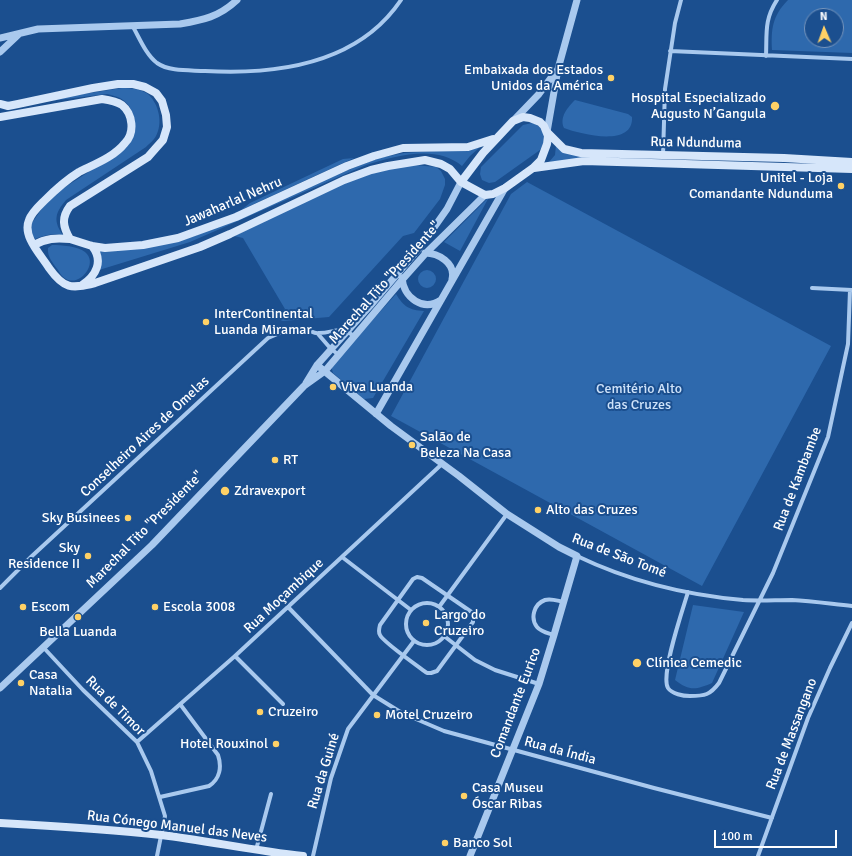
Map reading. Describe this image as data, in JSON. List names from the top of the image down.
{
  "streets": {
    "main road": ["Rua Ndunduma", "Jawaharlal Nehru", "Rua Cónego Manuel das Neves"],
    "street": [
      "Marechal Tito \"Presidente\"",
      "Conselheiro Aires de Omelas",
      "Rua de Kambambe",
      "Rua de São Tomé",
      "Rua Moçambique",
      "Comandante Eurico",
      "Rua de Timor",
      "Rua de Massangano",
      "Rua da Índia",
      "Rua da Guiné"
    ]
  },
  "crossings": [
    ["Jawaharlal Nehru", "Marechal Tito \"Presidente\""],
    ["Marechal Tito \"Presidente\"", "Rua de São Tomé"],
    ["Marechal Tito \"Presidente\"", "Rua de Timor"],
    ["Rua de Kambambe", "Rua de São Tomé"],
    ["Rua de São Tomé", "Rua Moçambique"],
    ["Rua de São Tomé", "Comandante Eurico"],
    ["Rua Moçambique", "Rua de Timor"],
    ["Rua Moçambique", "Rua da Índia"],
    ["Comandante Eurico", "Rua da Índia"],
    ["Rua de Timor", "Rua Cónego Manuel das Neves"],
    ["Rua de Massangano", "Rua da Índia"],
    ["Rua da Índia", "Rua da Guiné"]
  ],
  "parks": ["Cemitério Alto das Cruzes"],
  "places": [
    "Embaixada dos Estados Unidos da América",
    "Hospital Especializado Augusto N’Gangula",
    "Unitel - Loja Comandante Ndunduma",
    "InterContinental Luanda Miramar",
    "Viva Luanda",
    "Salão de Beleza Na Casa",
    "RT",
    "Zdravexport",
    "Alto das Cruzes",
    "Sky Businees",
    "Sky Residence II",
    "Escom",
    "Escola 3008",
    "Bella Luanda",
    "Largo do Cruzeiro",
    "Clínica Cemedic",
    "Casa Natalia",
    "Cruzeiro",
    "Motel Cruzeiro",
    "Hotel Rouxinol",
    "Casa Museu Óscar Ribas",
    "Banco Sol"
  ],
  "scale_bar": "100 m",
  "north": "top"
}
